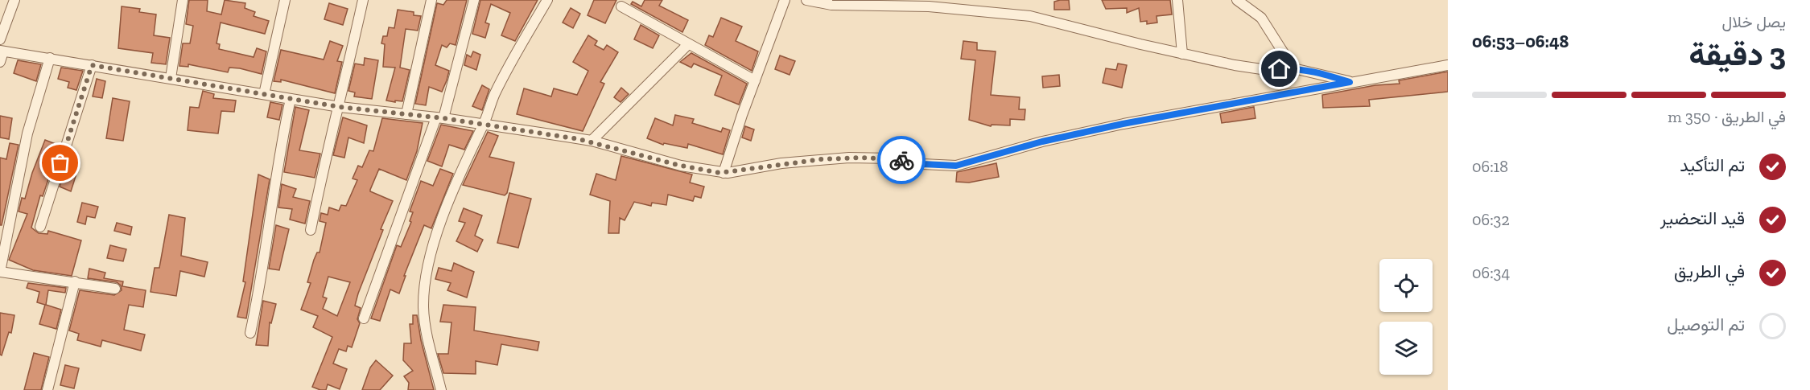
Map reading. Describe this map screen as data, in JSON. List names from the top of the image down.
{
  "page": {
    "heading": ["3 دقيقة", "يصل خلال", "06:48–06:53"],
    "bar": "في الطريق · 350 m",
    "list": [
      ["تم التأكيد", "06:18"],
      ["قيد التحضير", "06:32"],
      ["في الطريق", "06:34"],
      "تم التوصيل"
    ]
  }
}
